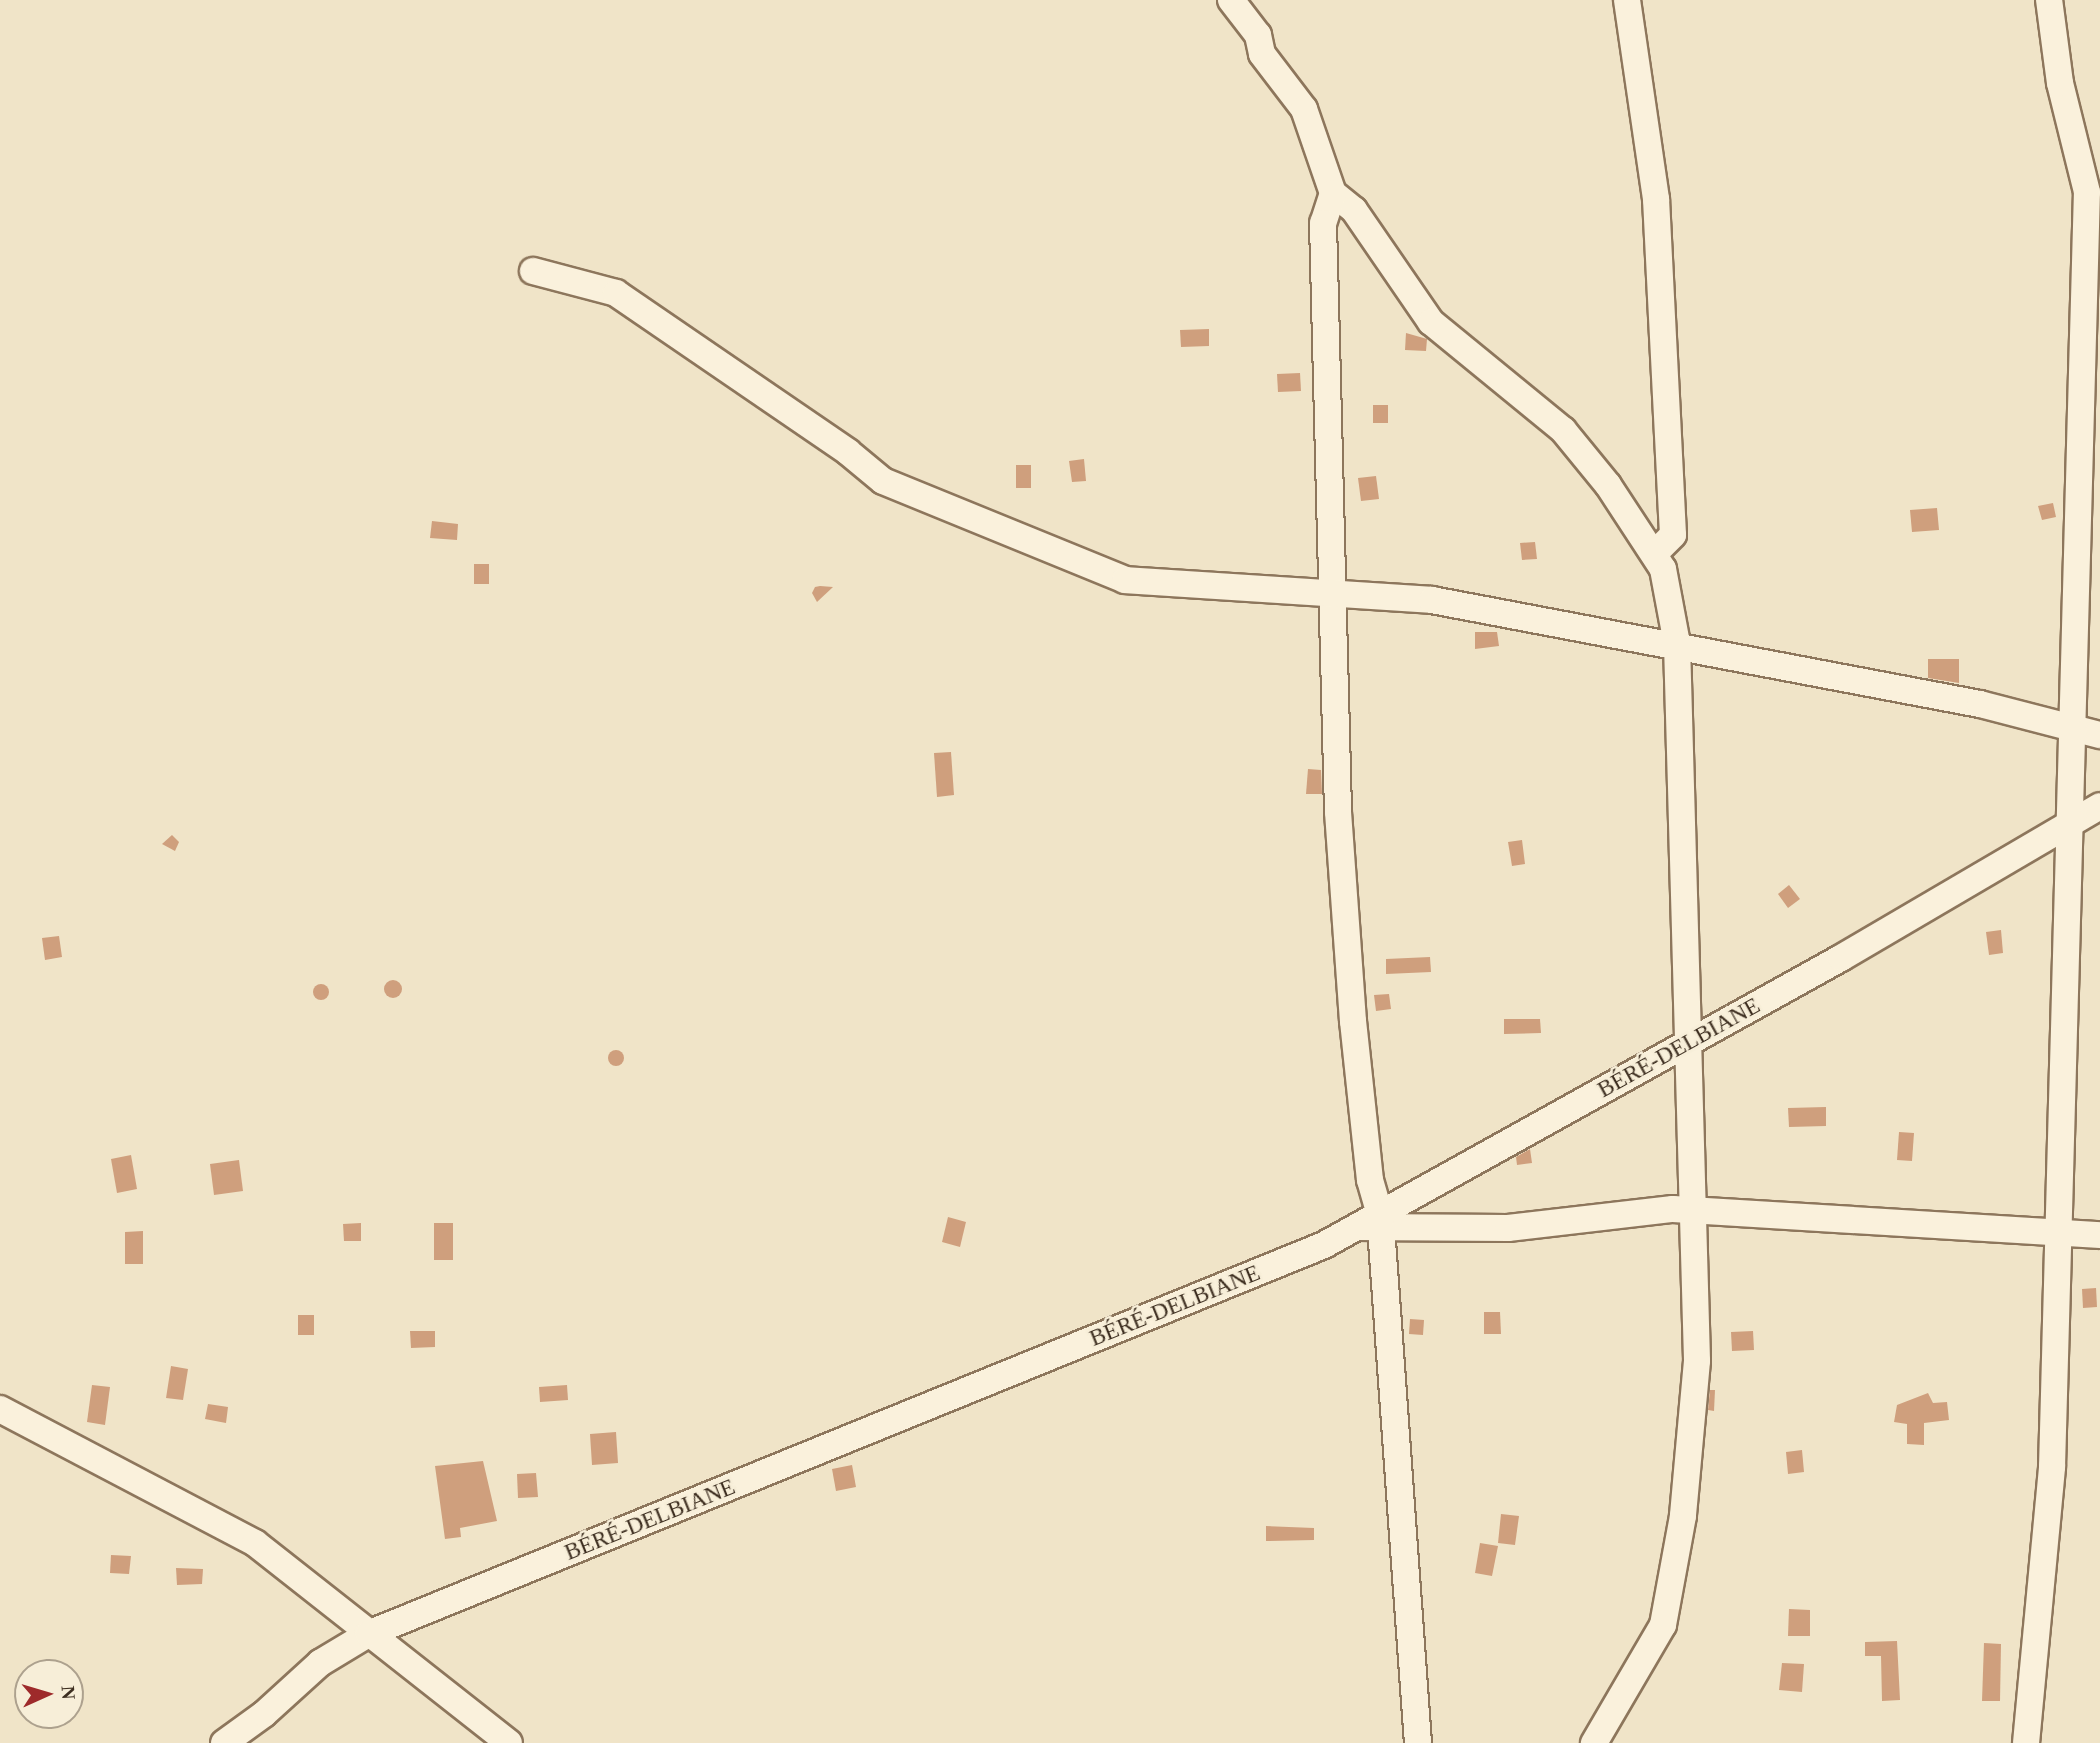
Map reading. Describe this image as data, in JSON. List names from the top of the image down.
{
  "streets": {
    "street": ["BÉRÉ-DELBIANE"]
  },
  "north": "right"
}
